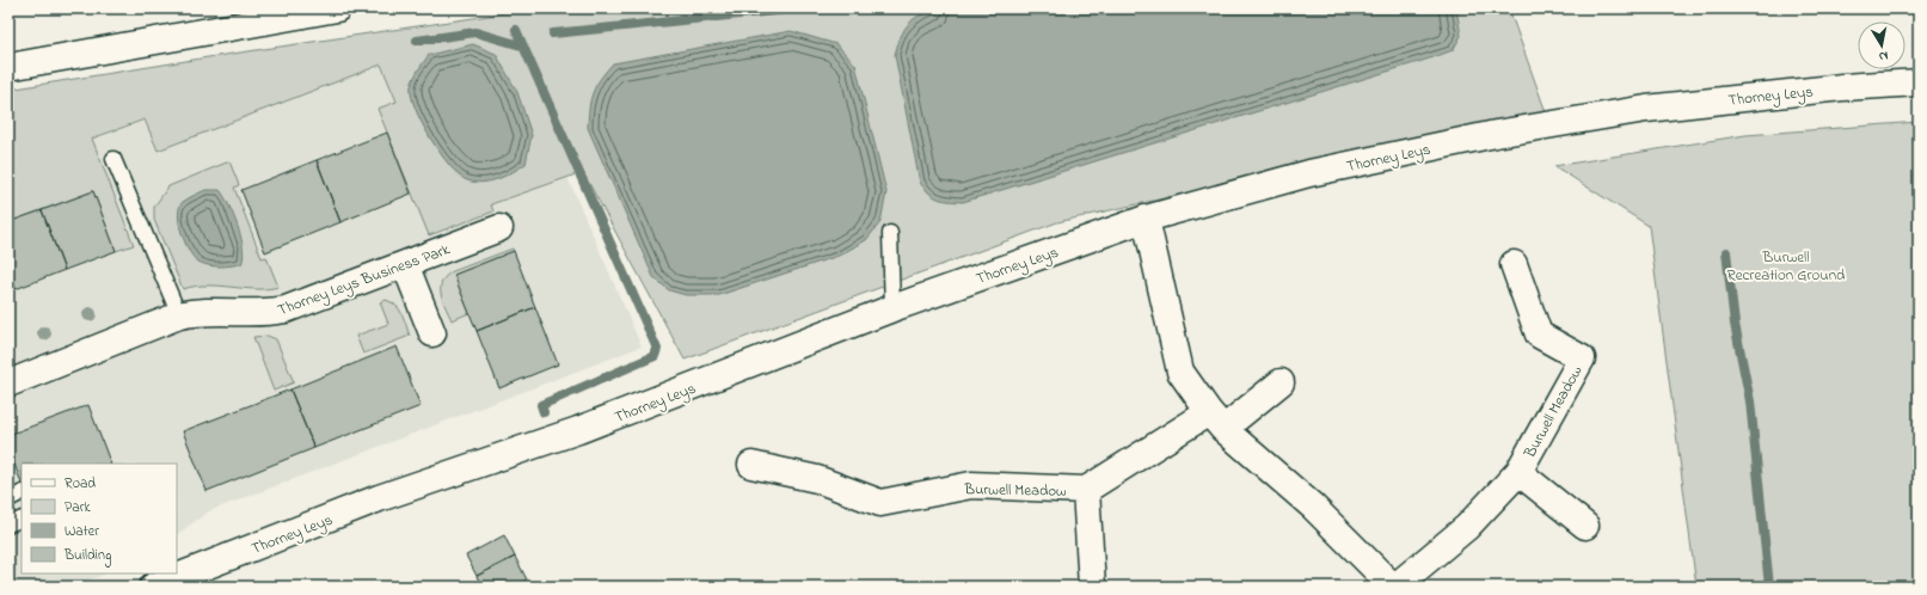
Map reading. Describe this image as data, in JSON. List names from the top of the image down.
{
  "streets": {
    "main road": ["Thorney Leys", "Thorney Leys Business Park", "Burwell Meadow"]
  },
  "crossings": [
    ["Thorney Leys", "Burwell Meadow"]
  ],
  "parks": ["Burwell Recreation Ground"],
  "legend": [
    "Road",
    "Park",
    "Water",
    "Building"
  ],
  "north": "bottom"
}
